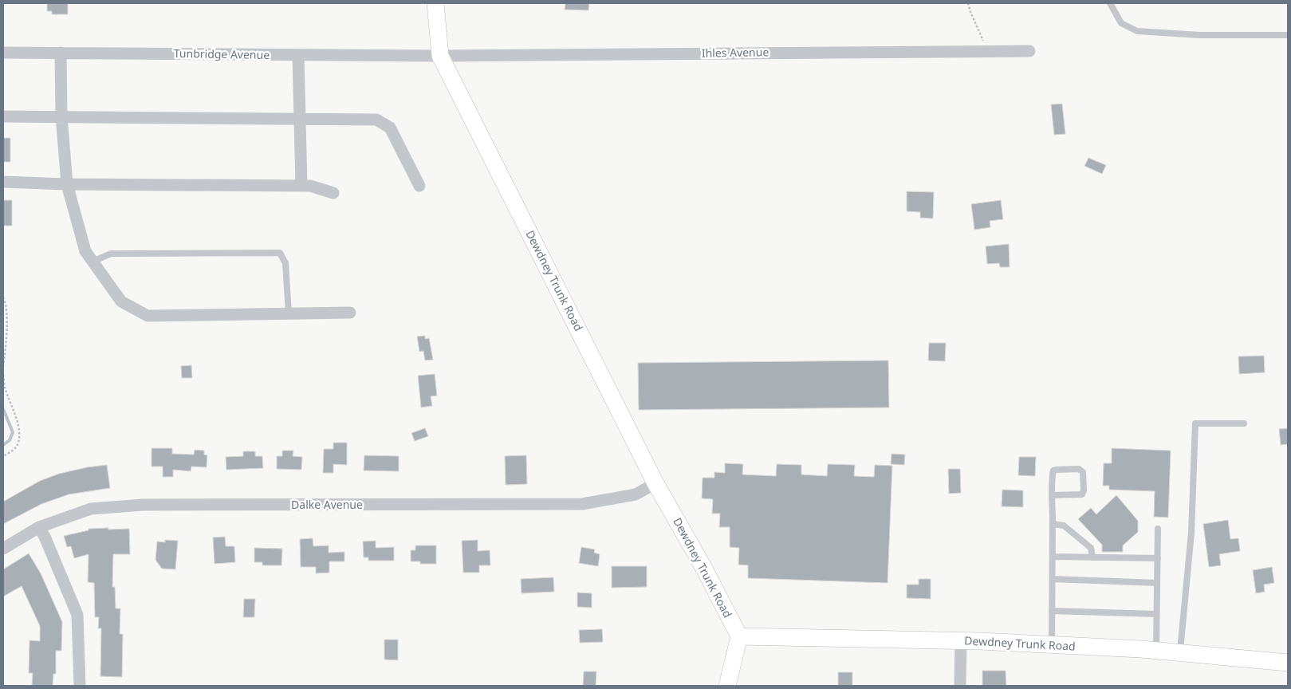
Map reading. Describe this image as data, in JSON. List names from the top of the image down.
{
  "streets": {
    "main road": ["Dewdney Trunk Road"],
    "street": ["Ihles Avenue", "Tunbridge Avenue", "Dalke Avenue"]
  },
  "crossings": [
    ["Ihles Avenue", "Tunbridge Avenue"],
    ["Ihles Avenue", "Dewdney Trunk Road"],
    ["Tunbridge Avenue", "Dewdney Trunk Road"],
    ["Dewdney Trunk Road", "Dalke Avenue"]
  ]
}
